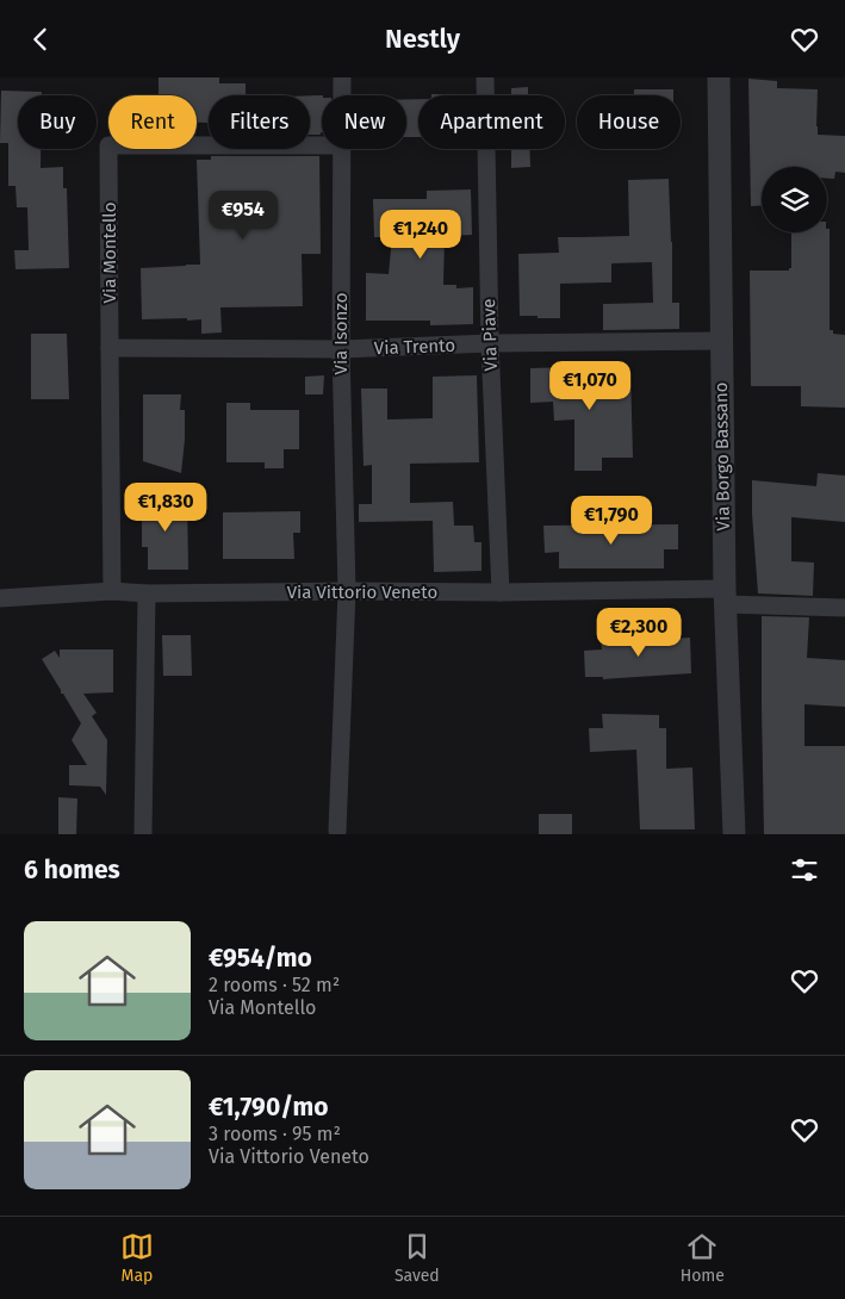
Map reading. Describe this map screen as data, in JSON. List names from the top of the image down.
{
  "streets": {
    "street": [
      "Via Montello",
      "Via Isonzo",
      "Via Piave",
      "Via Trento",
      "Via Borgo Bassano",
      "Via Vittorio Veneto"
    ]
  },
  "crossings": [
    ["Via Montello", "Via Trento"],
    ["Via Montello", "Via Vittorio Veneto"],
    ["Via Isonzo", "Via Trento"],
    ["Via Isonzo", "Via Vittorio Veneto"],
    ["Via Piave", "Via Trento"],
    ["Via Piave", "Via Vittorio Veneto"],
    ["Via Trento", "Via Borgo Bassano"],
    ["Via Borgo Bassano", "Via Vittorio Veneto"]
  ],
  "page": {
    "header": "Nestly",
    "chip": [
      "Buy",
      "Rent",
      "Filters",
      "New",
      "Apartment",
      "House"
    ],
    "price": [
      "€954",
      "€1,240",
      "€1,070",
      "€1,830",
      "€1,790",
      "€2,300"
    ],
    "heading": "6 homes",
    "list": [
      {
        "name": "€954/mo",
        "note": "2 rooms · 52 m² · Via Montello"
      },
      {
        "name": "€1,790/mo",
        "note": "3 rooms · 95 m² · Via Vittorio Veneto"
      }
    ],
    "tabs": ["Map", "Saved", "Home"]
  }
}
